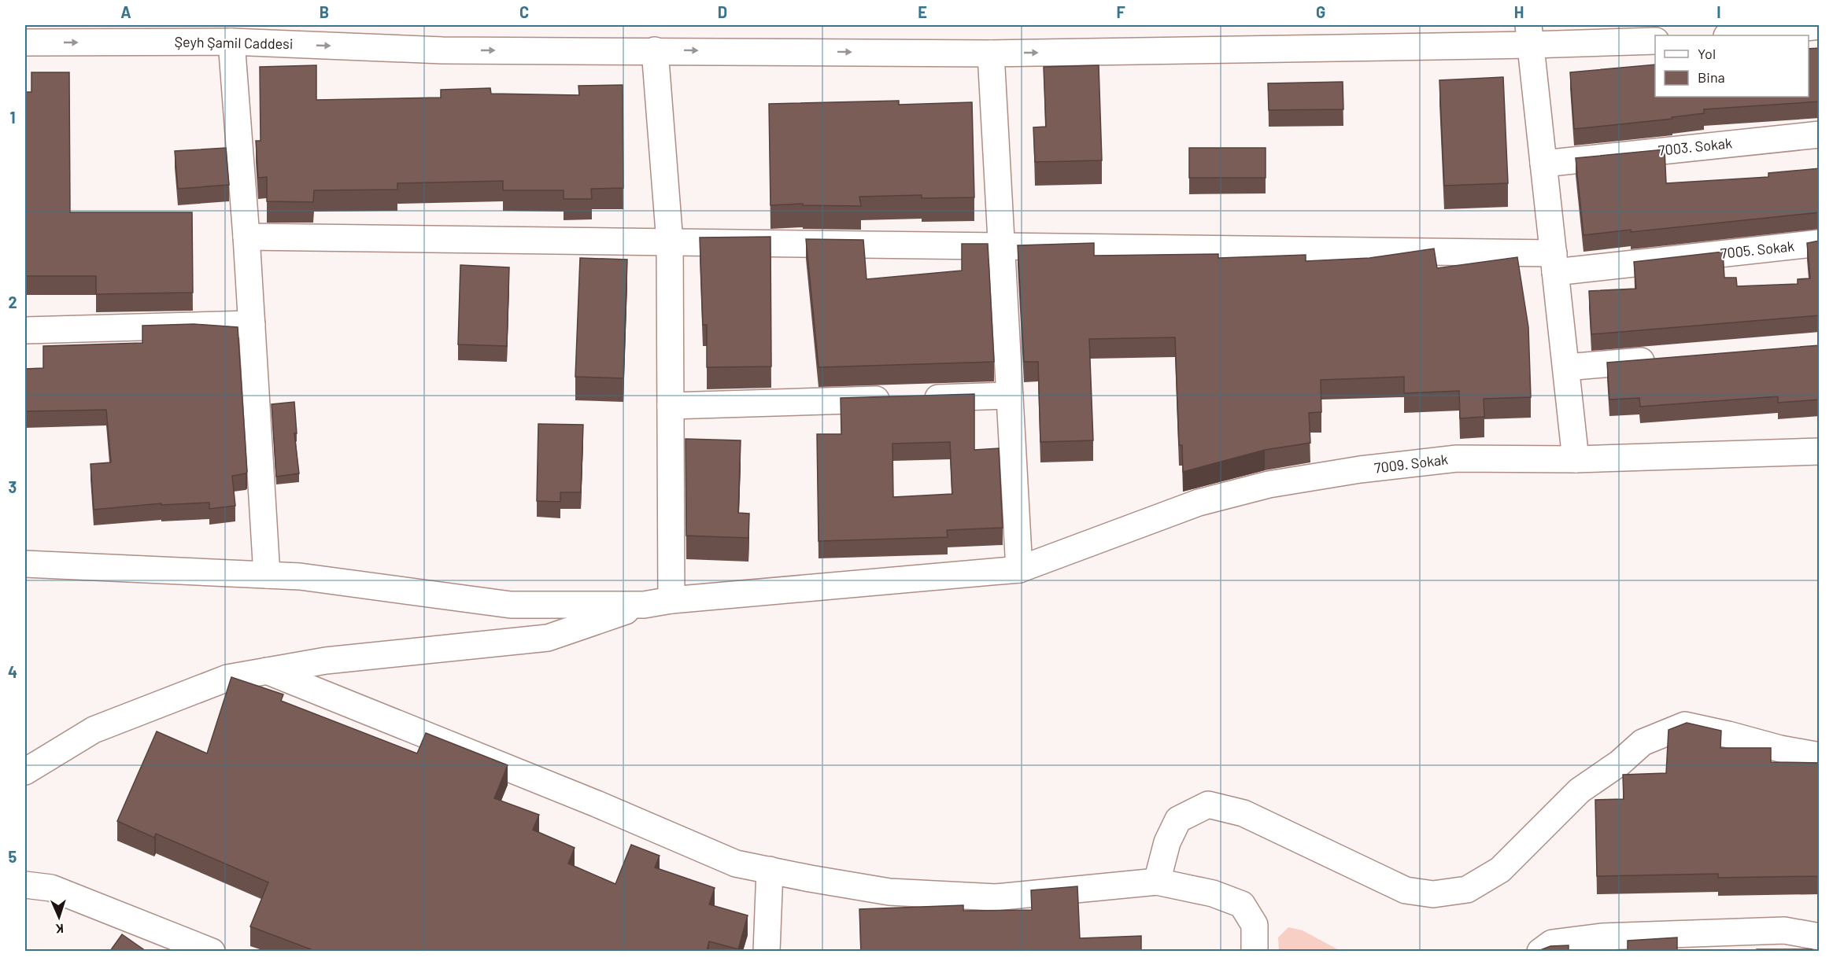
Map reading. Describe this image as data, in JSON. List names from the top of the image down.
{
  "streets": {
    "street": [
      "Şeyh Şamil Caddesi",
      "7003. Sokak",
      "7005. Sokak",
      "7009. Sokak"
    ]
  },
  "one_way": ["Şeyh Şamil Caddesi"],
  "legend": ["Yol", "Bina"],
  "north": "bottom",
  "grid": {
    "columns": [
      "A",
      "B",
      "C",
      "D",
      "E",
      "F",
      "G",
      "H",
      "I"
    ],
    "rows": [
      "1",
      "2",
      "3",
      "4",
      "5"
    ]
  }
}
